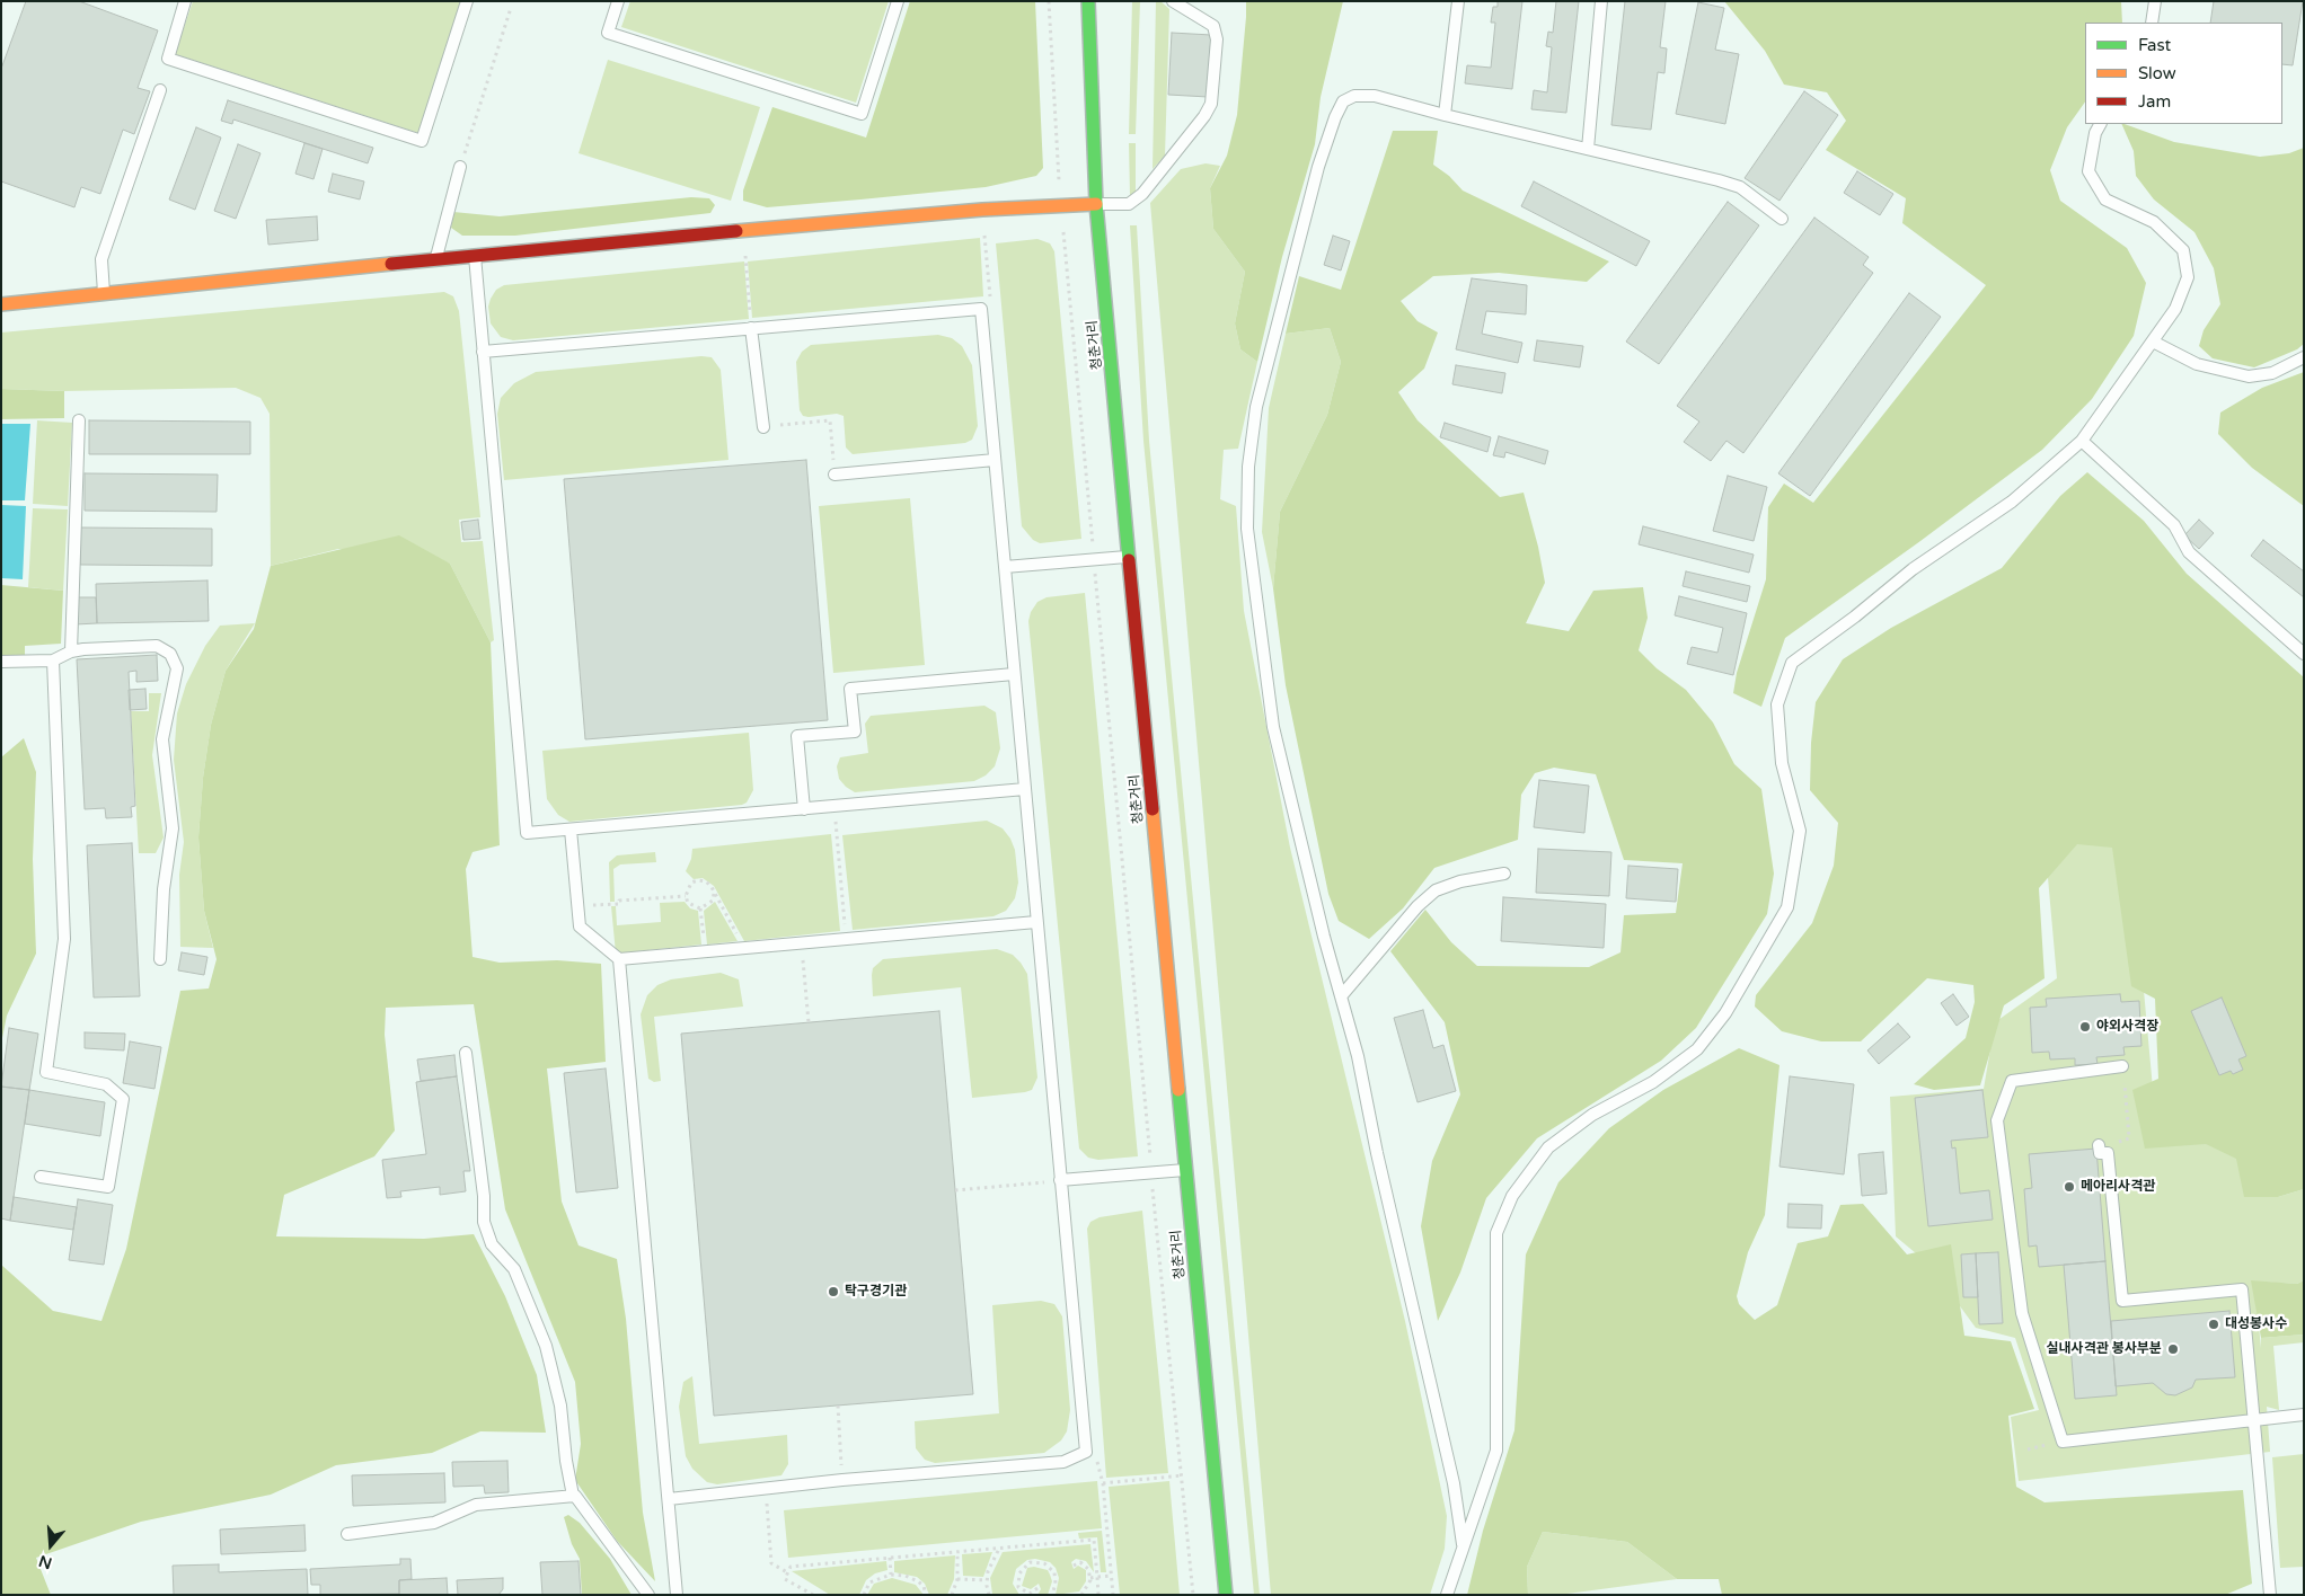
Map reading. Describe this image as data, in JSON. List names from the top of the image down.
{
  "streets": {
    "main road": ["청춘거리"]
  },
  "places": [
    "야외사격장",
    "메아리사격관",
    "탁구경기관",
    "대성봉사수",
    "실내사격관 봉사부분"
  ],
  "legend": ["Fast", "Slow", "Jam"],
  "north": "bottom"
}
